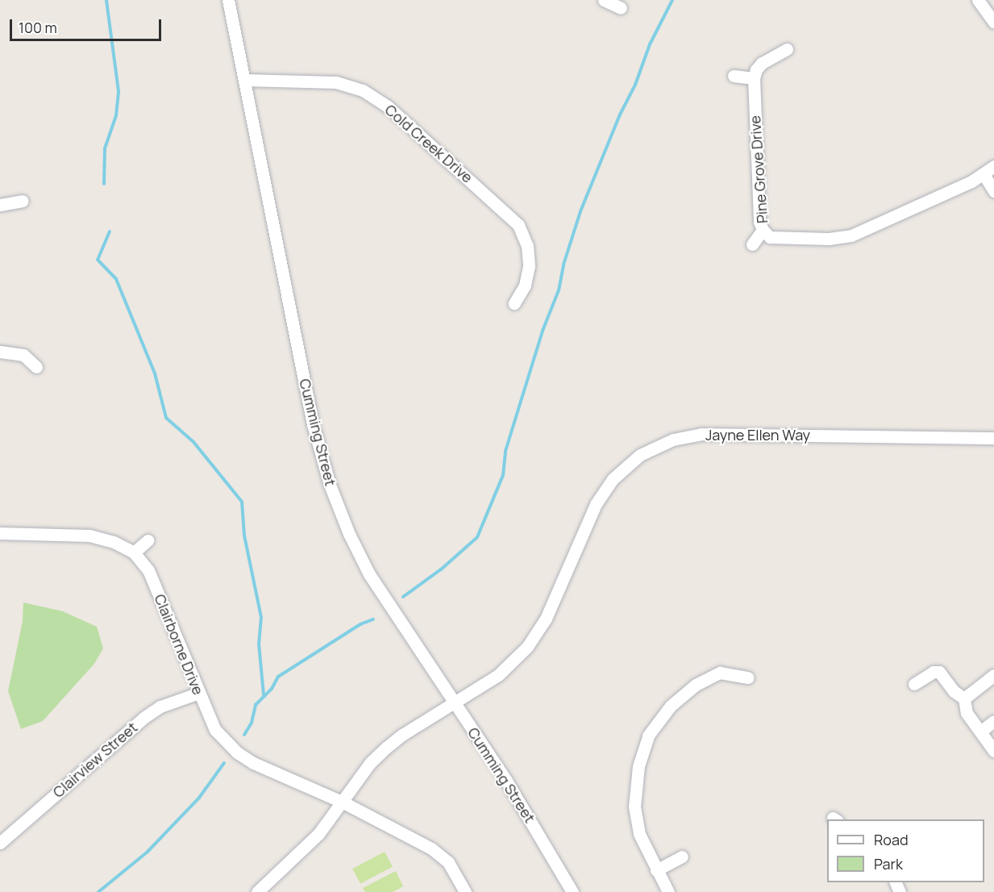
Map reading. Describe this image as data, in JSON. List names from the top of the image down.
{
  "streets": {
    "street": [
      "Cold Creek Drive",
      "Pine Grove Drive",
      "Cumming Street",
      "Jayne Ellen Way",
      "Clairborne Drive",
      "Clairview Street"
    ]
  },
  "crossings": [
    ["Cold Creek Drive", "Cumming Street"],
    ["Cumming Street", "Jayne Ellen Way"],
    ["Jayne Ellen Way", "Clairborne Drive"],
    ["Clairborne Drive", "Clairview Street"]
  ],
  "legend": ["Road", "Park"],
  "scale_bar": "100 m"
}
